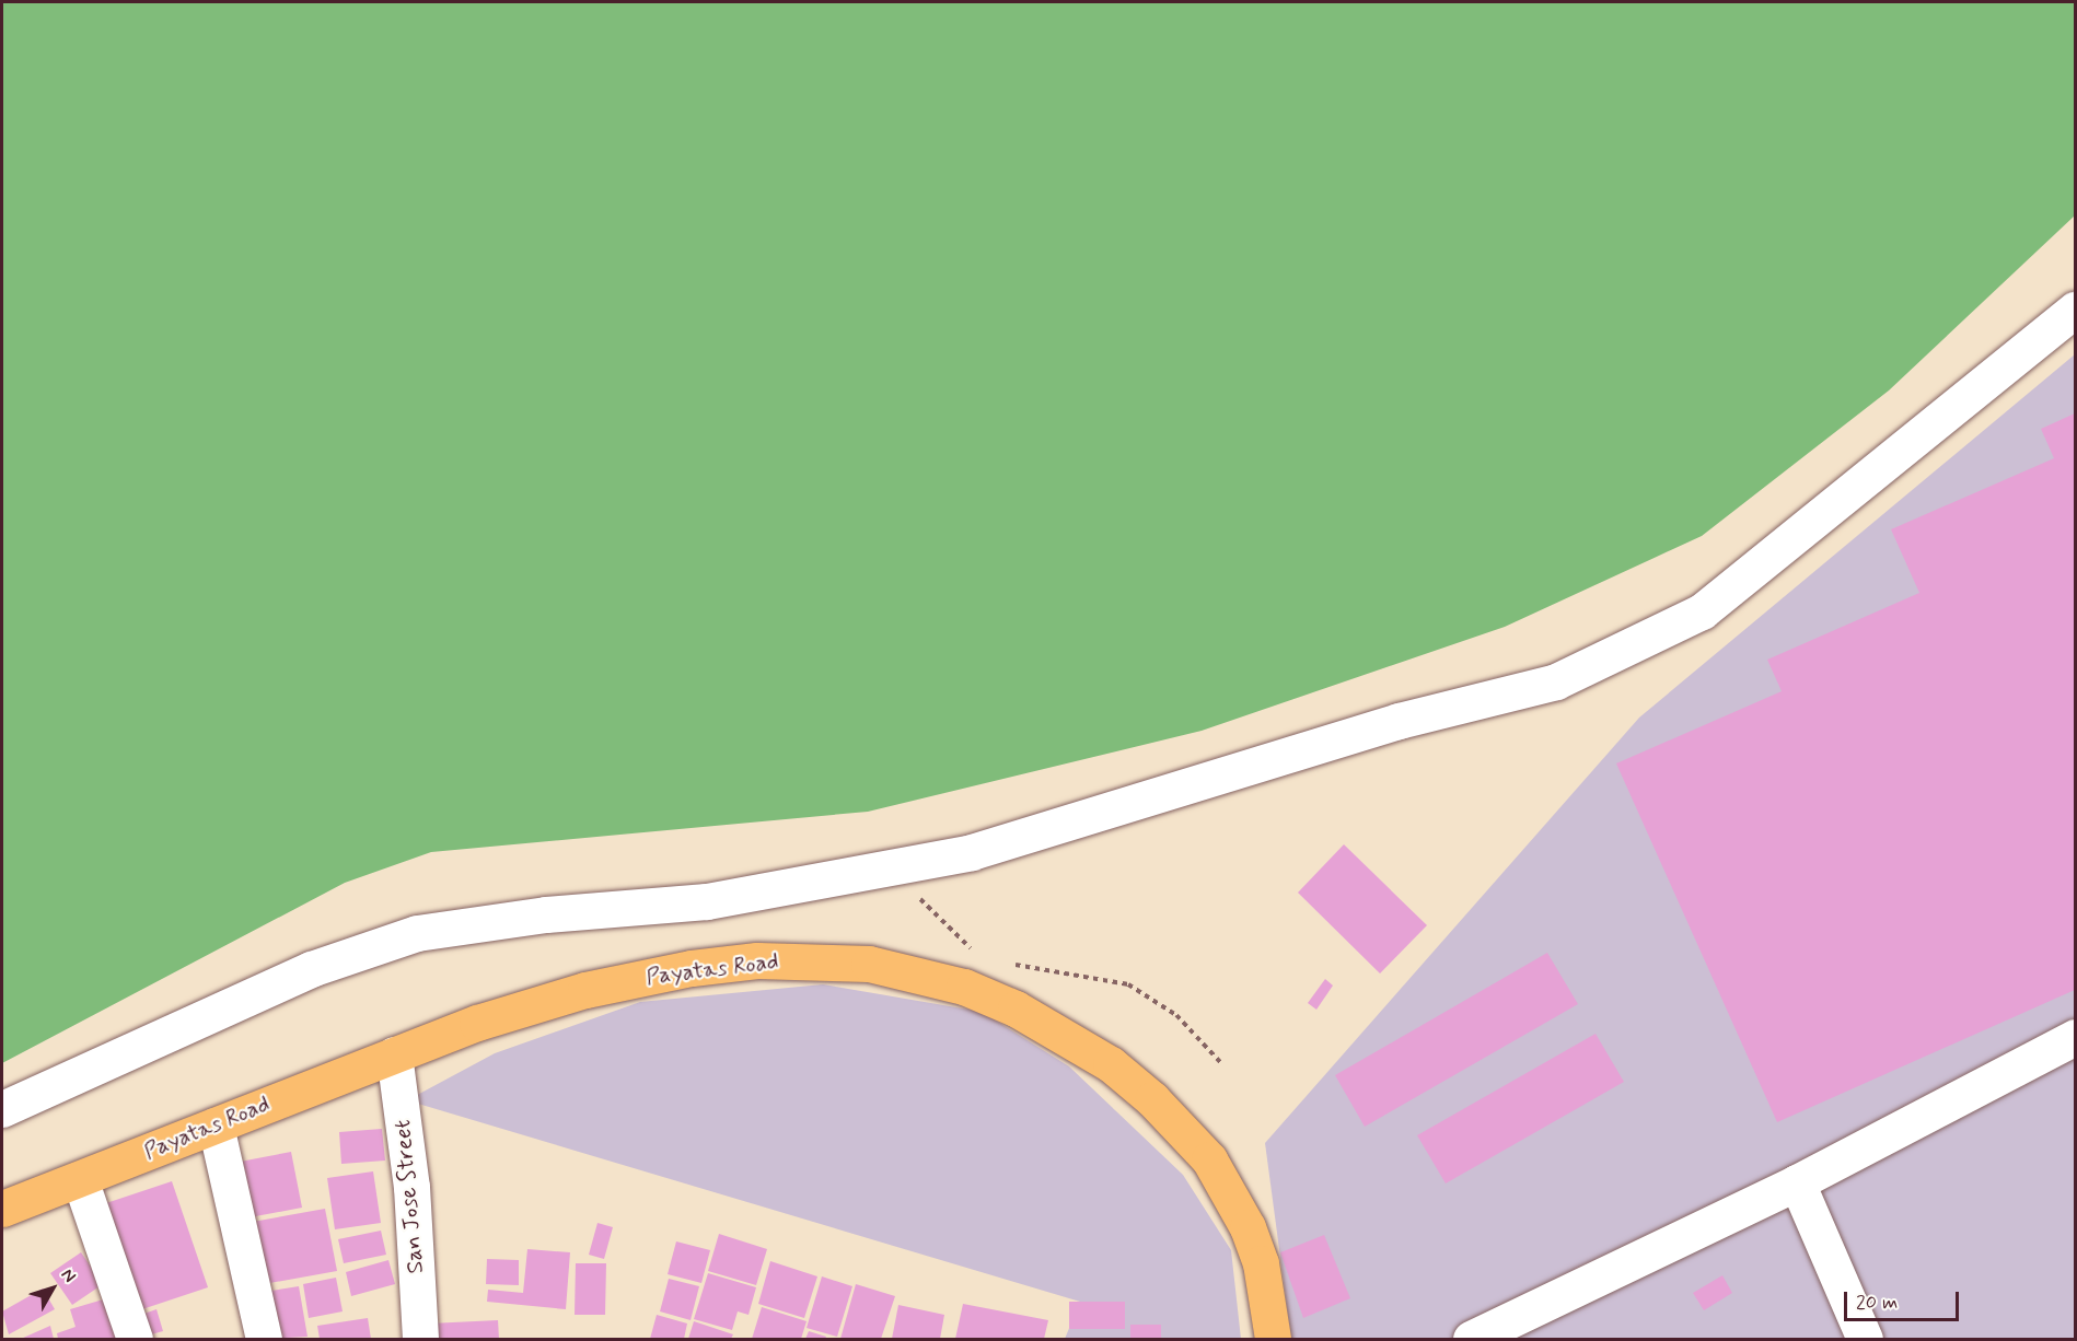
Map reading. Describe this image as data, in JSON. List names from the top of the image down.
{
  "streets": {
    "main road": ["Payatas Road"],
    "street": ["San Jose Street"]
  },
  "crossings": [
    ["Payatas Road", "San Jose Street"]
  ],
  "scale_bar": "20 m",
  "north": "top right"
}
